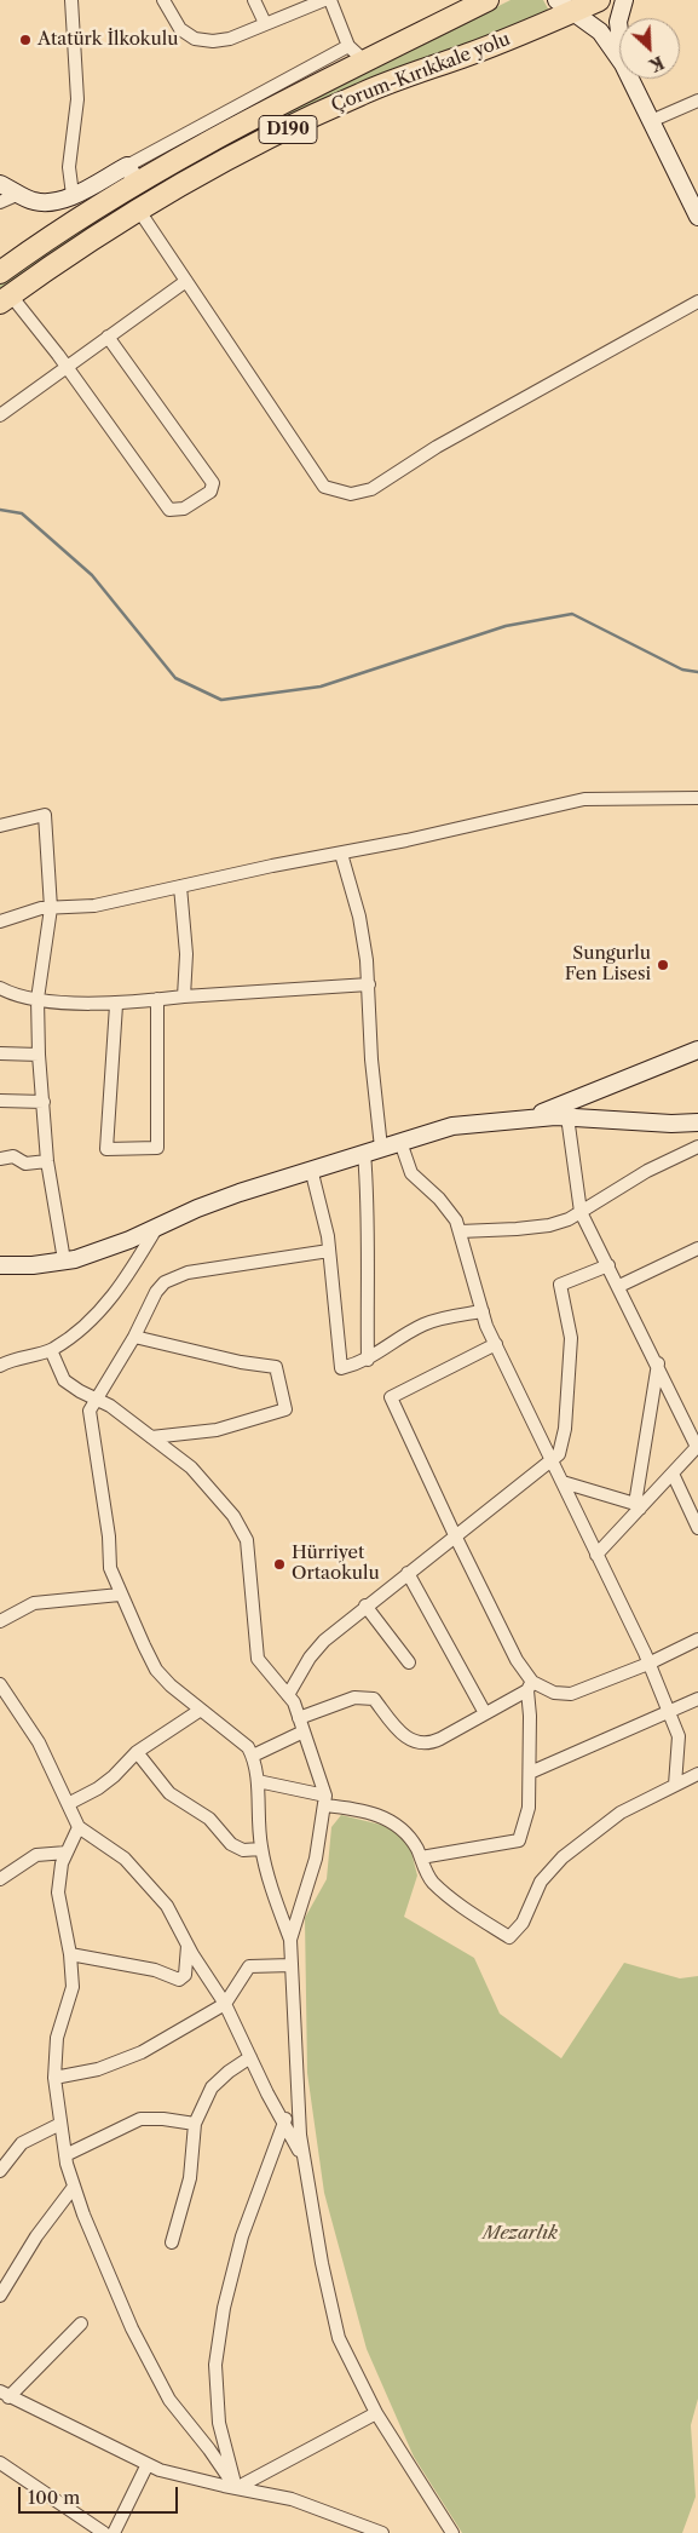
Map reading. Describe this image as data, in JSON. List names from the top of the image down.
{
  "streets": {
    "highway": ["Çorum-Kırıkkale yolu", "D190"]
  },
  "parks": ["Mezarlık"],
  "places": ["Atatürk İlkokulu", "Sungurlu Fen Lisesi", "Hürriyet Ortaokulu"],
  "scale_bar": "100 m",
  "north": "bottom right"
}
